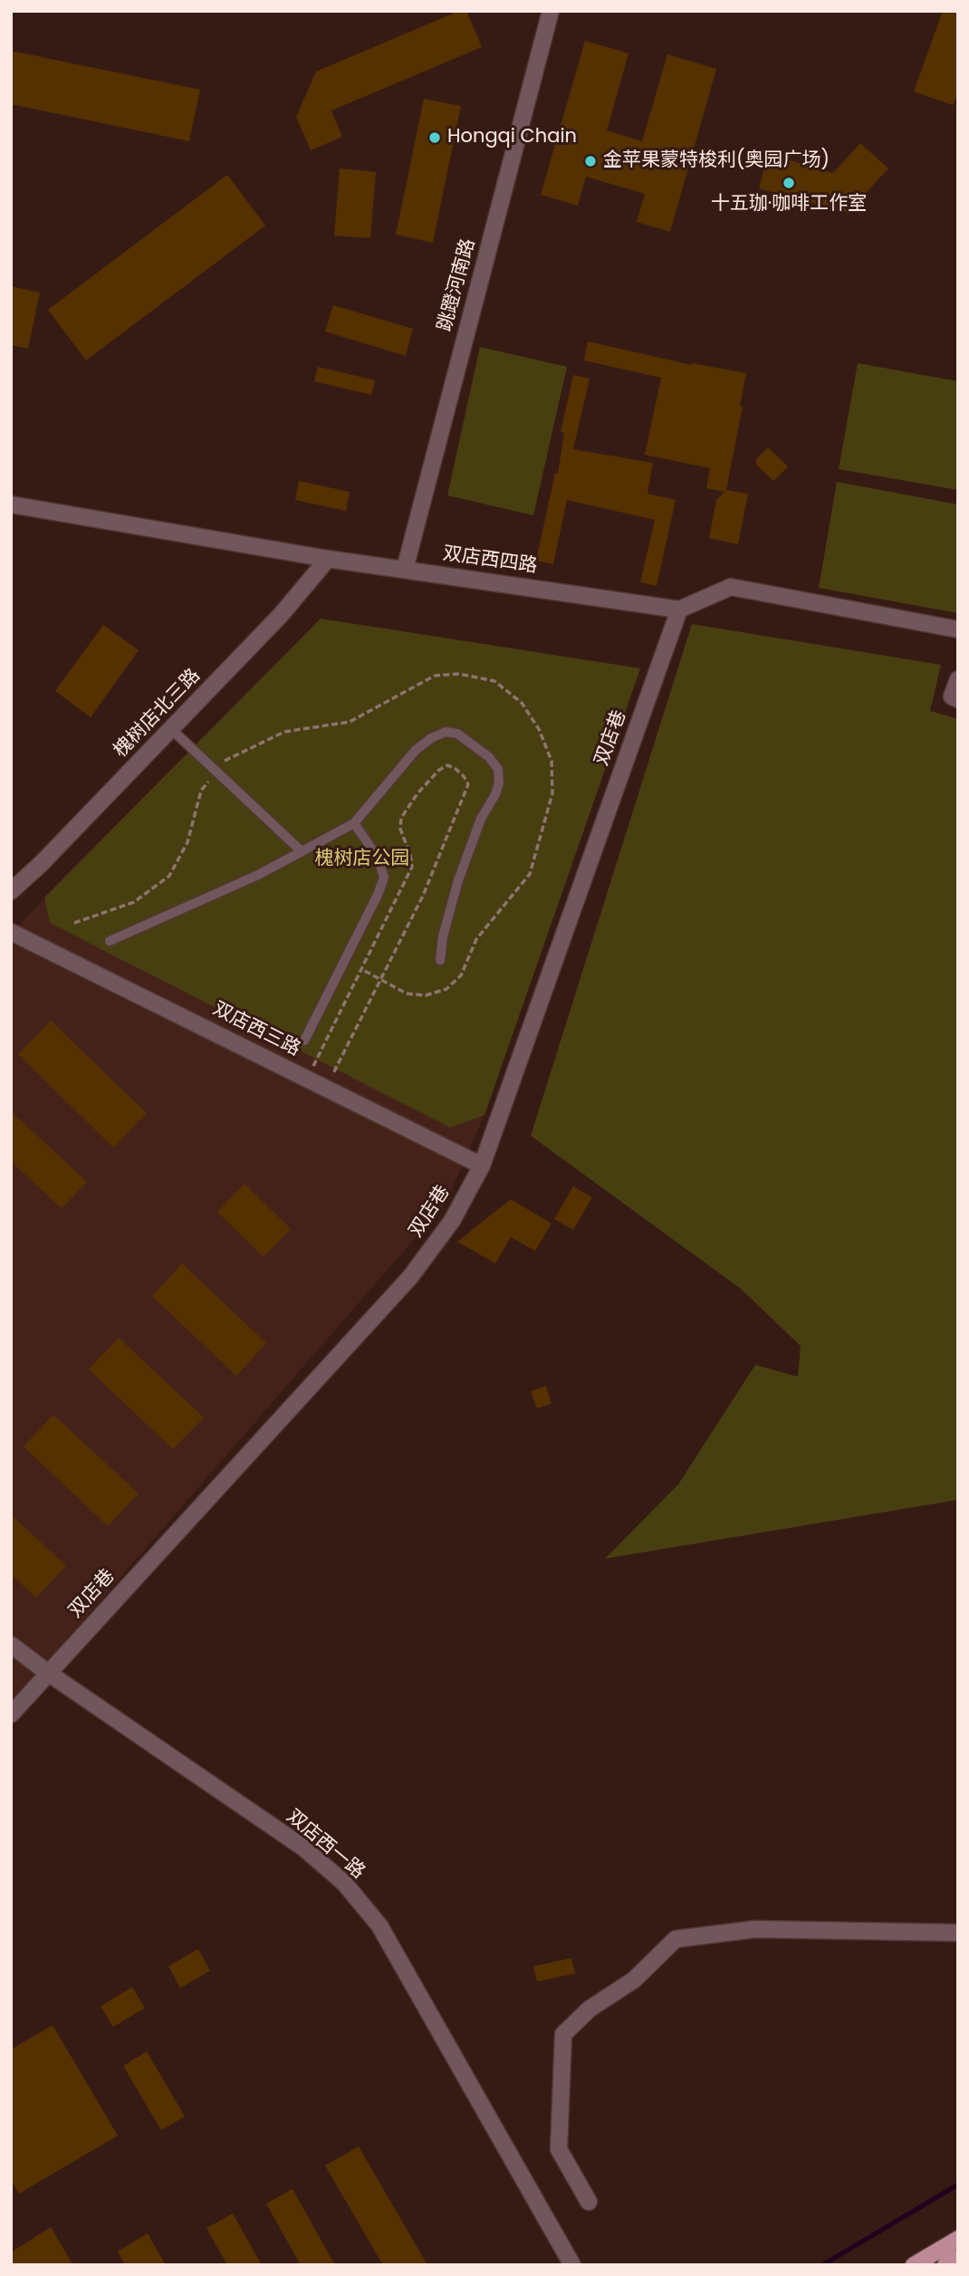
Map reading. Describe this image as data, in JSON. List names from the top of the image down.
{
  "streets": {
    "street": [
      "跳蹬河南路",
      "双店西四路",
      "槐树店北三路",
      "双店巷",
      "双店西三路",
      "双店西一路"
    ]
  },
  "crossings": [
    ["跳蹬河南路", "双店西四路"],
    ["双店西四路", "槐树店北三路"],
    ["双店西四路", "双店巷"],
    ["双店巷", "双店西三路"],
    ["双店巷", "双店西一路"]
  ],
  "parks": ["槐树店公园"],
  "places": ["Hongqi Chain", "金苹果蒙特梭利(奥园广场)", "十五珈·咖啡工作室"]
}
